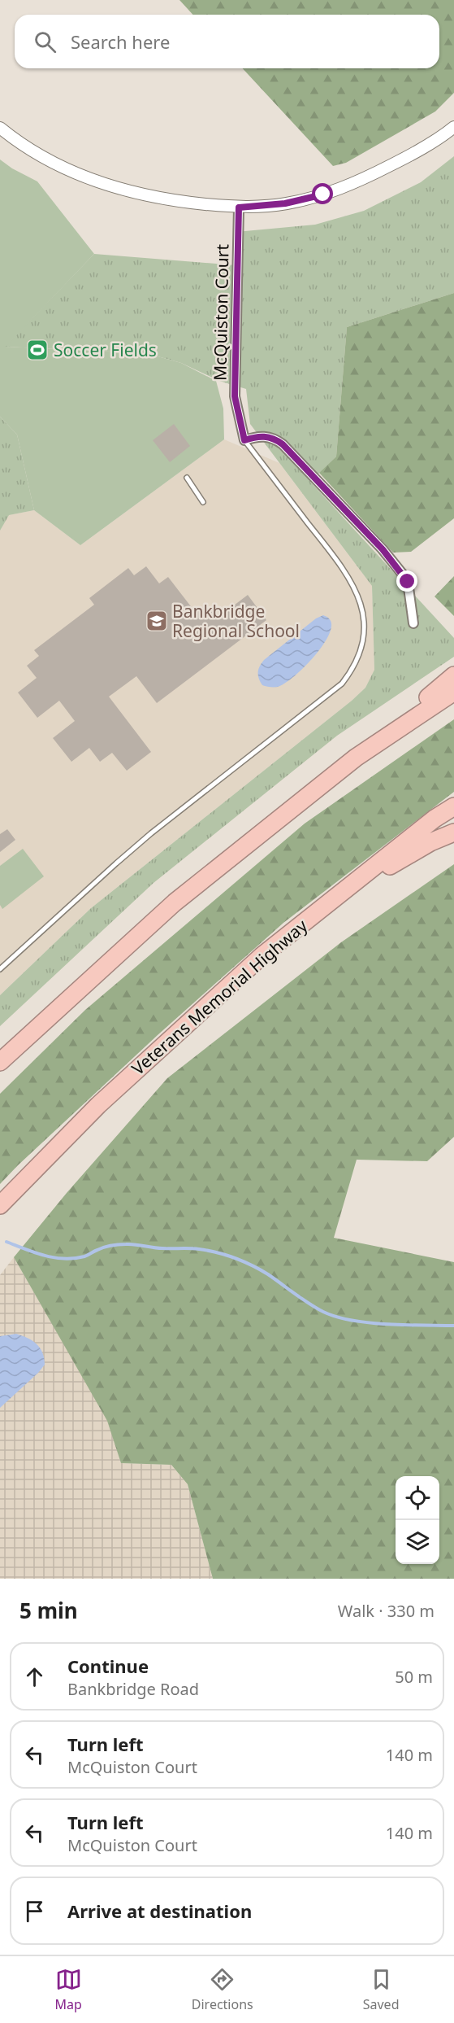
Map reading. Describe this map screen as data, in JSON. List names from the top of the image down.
{
  "streets": {
    "highway": ["Veterans Memorial Highway"],
    "street": ["McQuiston Court"]
  },
  "places": {
    "sports": ["Soccer Fields"],
    "school or university": ["Bankbridge Regional School"]
  },
  "page": {
    "search": "Search here",
    "heading": ["5 min", "Walk · 330 m"],
    "list": [
      ["Continue", "Bankbridge Road", "50 m"],
      ["Turn left", "McQuiston Court", "140 m"],
      ["Turn left", "McQuiston Court", "140 m"],
      "Arrive at destination"
    ],
    "nav": ["Map", "Directions", "Saved"]
  }
}
